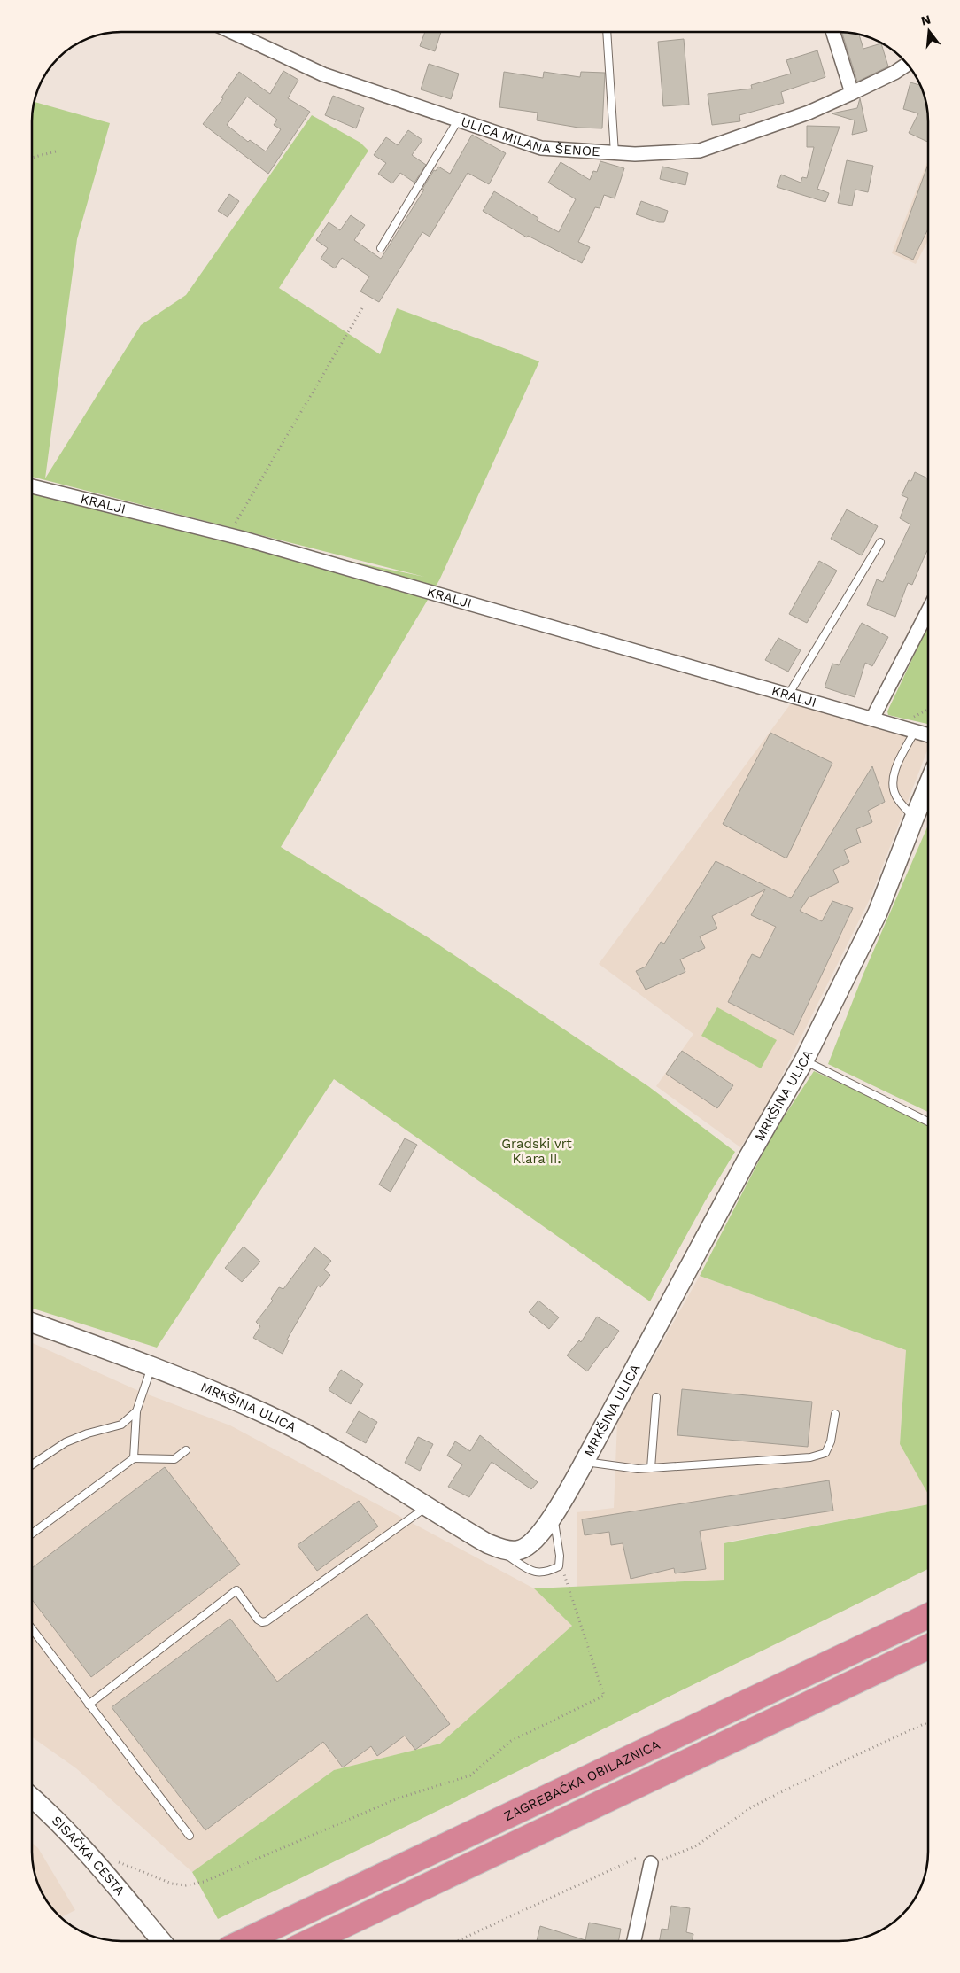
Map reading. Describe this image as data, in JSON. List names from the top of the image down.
{
  "streets": {
    "highway": ["ZAGREBAČKA OBILAZNICA"],
    "street": [
      "ULICA MILANA ŠENOE",
      "KRALJI",
      "MRKŠINA ULICA",
      "SISAČKA CESTA"
    ]
  },
  "parks": ["Gradski vrt Klara II."],
  "north": "top"
}
